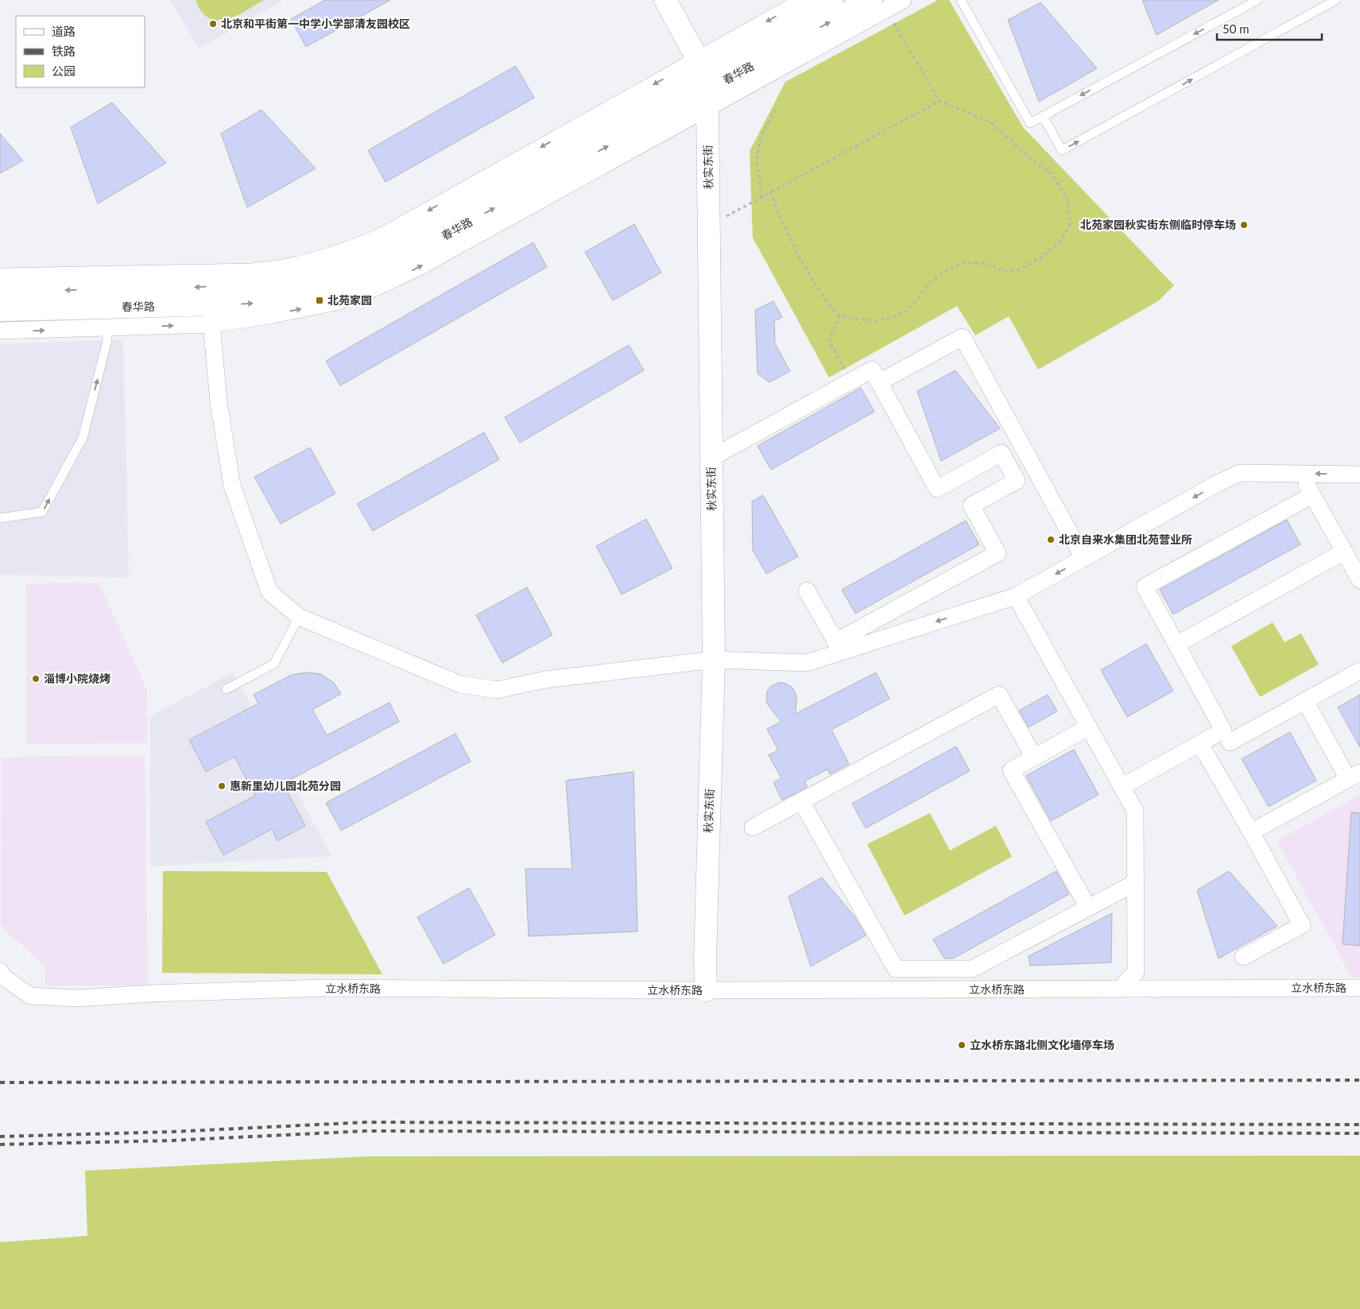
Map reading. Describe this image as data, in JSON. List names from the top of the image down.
{
  "streets": {
    "street": ["春华路", "秋实东街", "立水桥东路"]
  },
  "crossings": [
    ["春华路", "秋实东街"],
    ["秋实东街", "立水桥东路"]
  ],
  "places": {
    "other": [
      "北京和平街第一中学小学部清友园校区",
      "北苑家园秋实街东侧临时停车场",
      "北京自来水集团北苑营业所",
      "淄博小院烧烤",
      "惠新里幼儿园北苑分园",
      "立水桥东路北侧文化墙停车场"
    ],
    "transit": ["北苑家园"]
  },
  "legend": ["道路", "铁路", "公园"],
  "scale_bar": "50 m"
}
